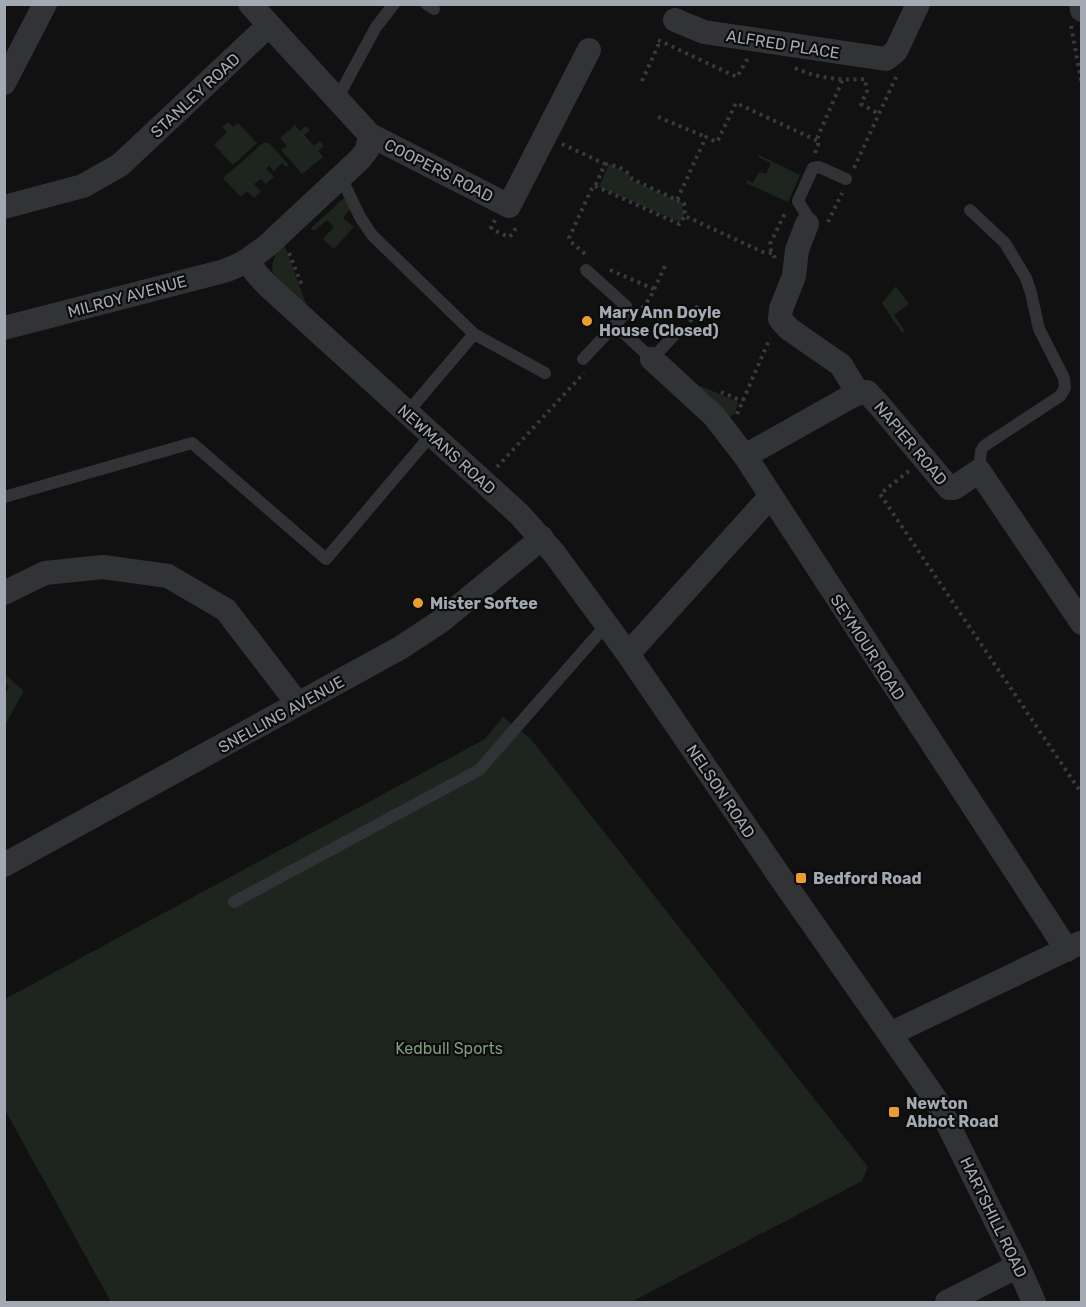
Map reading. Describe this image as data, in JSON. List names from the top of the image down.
{
  "streets": {
    "street": [
      "ALFRED PLACE",
      "STANLEY ROAD",
      "COOPERS ROAD",
      "MILROY AVENUE",
      "NAPIER ROAD",
      "NEWMANS ROAD",
      "SEYMOUR ROAD",
      "SNELLING AVENUE",
      "NELSON ROAD",
      "HARTSHILL ROAD"
    ]
  },
  "crossings": [
    ["STANLEY ROAD", "COOPERS ROAD"],
    ["MILROY AVENUE", "NEWMANS ROAD"],
    ["NAPIER ROAD", "SEYMOUR ROAD"],
    ["NEWMANS ROAD", "SNELLING AVENUE"],
    ["NEWMANS ROAD", "NELSON ROAD"],
    ["NELSON ROAD", "HARTSHILL ROAD"]
  ],
  "parks": ["Kedbull Sports"],
  "places": {
    "other": ["Mary Ann Doyle House (Closed)", "Mister Softee"],
    "transit": ["Bedford Road", "Newton Abbot Road"]
  }
}
